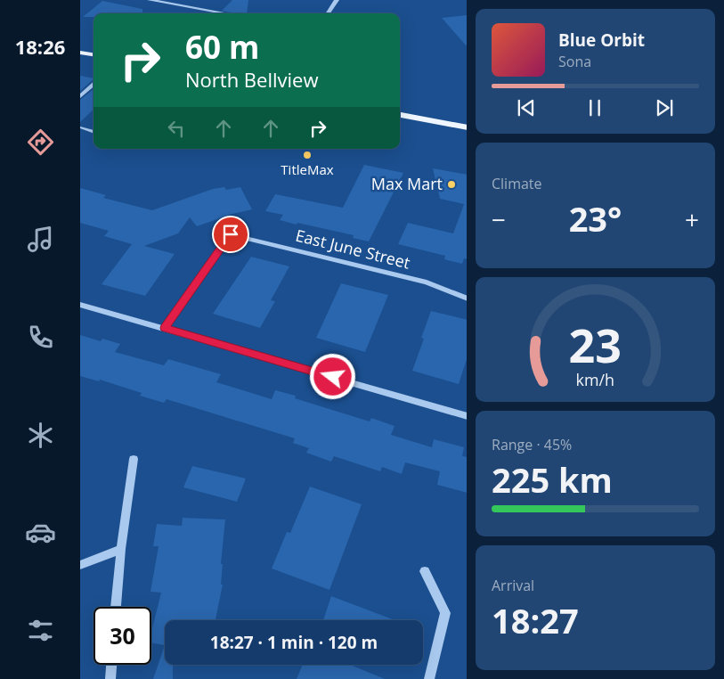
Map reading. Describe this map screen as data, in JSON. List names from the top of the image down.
{
  "streets": {
    "street": ["East June Street"]
  },
  "places": ["TitleMax", "Max Mart"],
  "page": {
    "tabs": "18:26",
    "turn": ["60 m", "North Bellview"],
    "song": ["Blue Orbit", "Sona"],
    "tile": [
      "Climate",
      ["Range · 45%", "225 km"],
      ["Arrival", "18:27"]
    ],
    "heat": ["−", "23°", "+"],
    "limit": "30",
    "trip": "18:27 · 1 min · 120 m",
    "gauge": ["23", "km/h"]
  }
}
